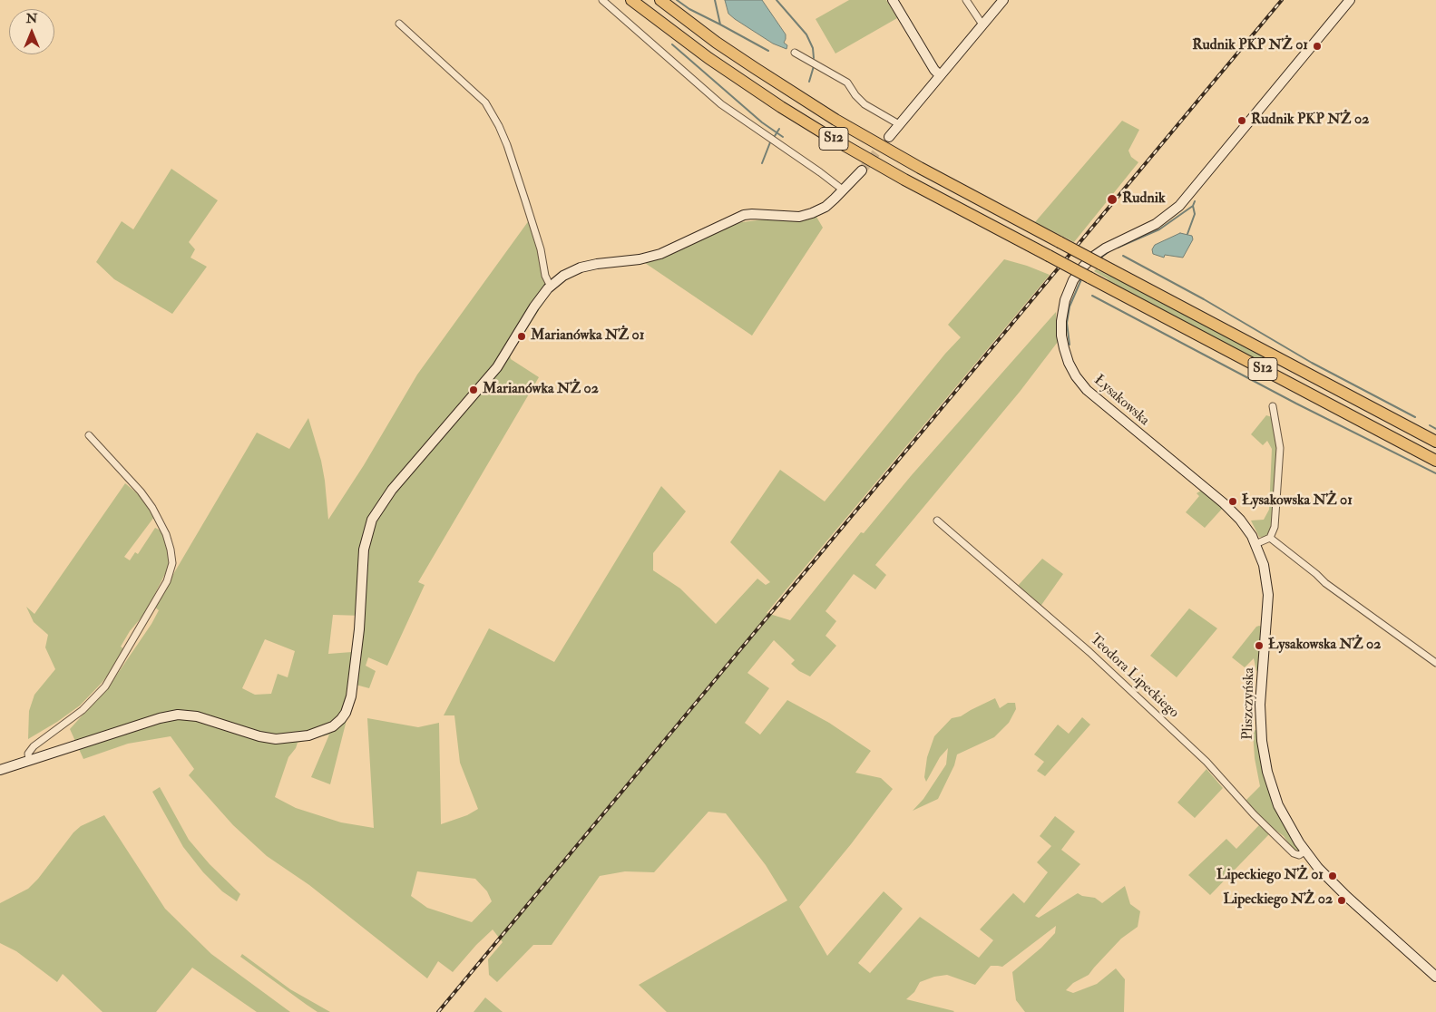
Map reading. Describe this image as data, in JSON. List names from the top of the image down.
{
  "streets": {
    "highway": ["S12"],
    "street": ["Łysakowska", "Teodora Lipeckiego", "Pliszczyńska"]
  },
  "crossings": [
    ["Łysakowska", "Pliszczyńska"],
    ["Teodora Lipeckiego", "Pliszczyńska"]
  ],
  "places": [
    "Rudnik PKP NŻ 01",
    "Rudnik PKP NŻ 02",
    "Rudnik",
    "Marianówka NŻ 01",
    "Marianówka NŻ 02",
    "Łysakowska NŻ 01",
    "Łysakowska NŻ 02",
    "Lipeckiego NŻ 01",
    "Lipeckiego NŻ 02"
  ],
  "north": "top"
}
